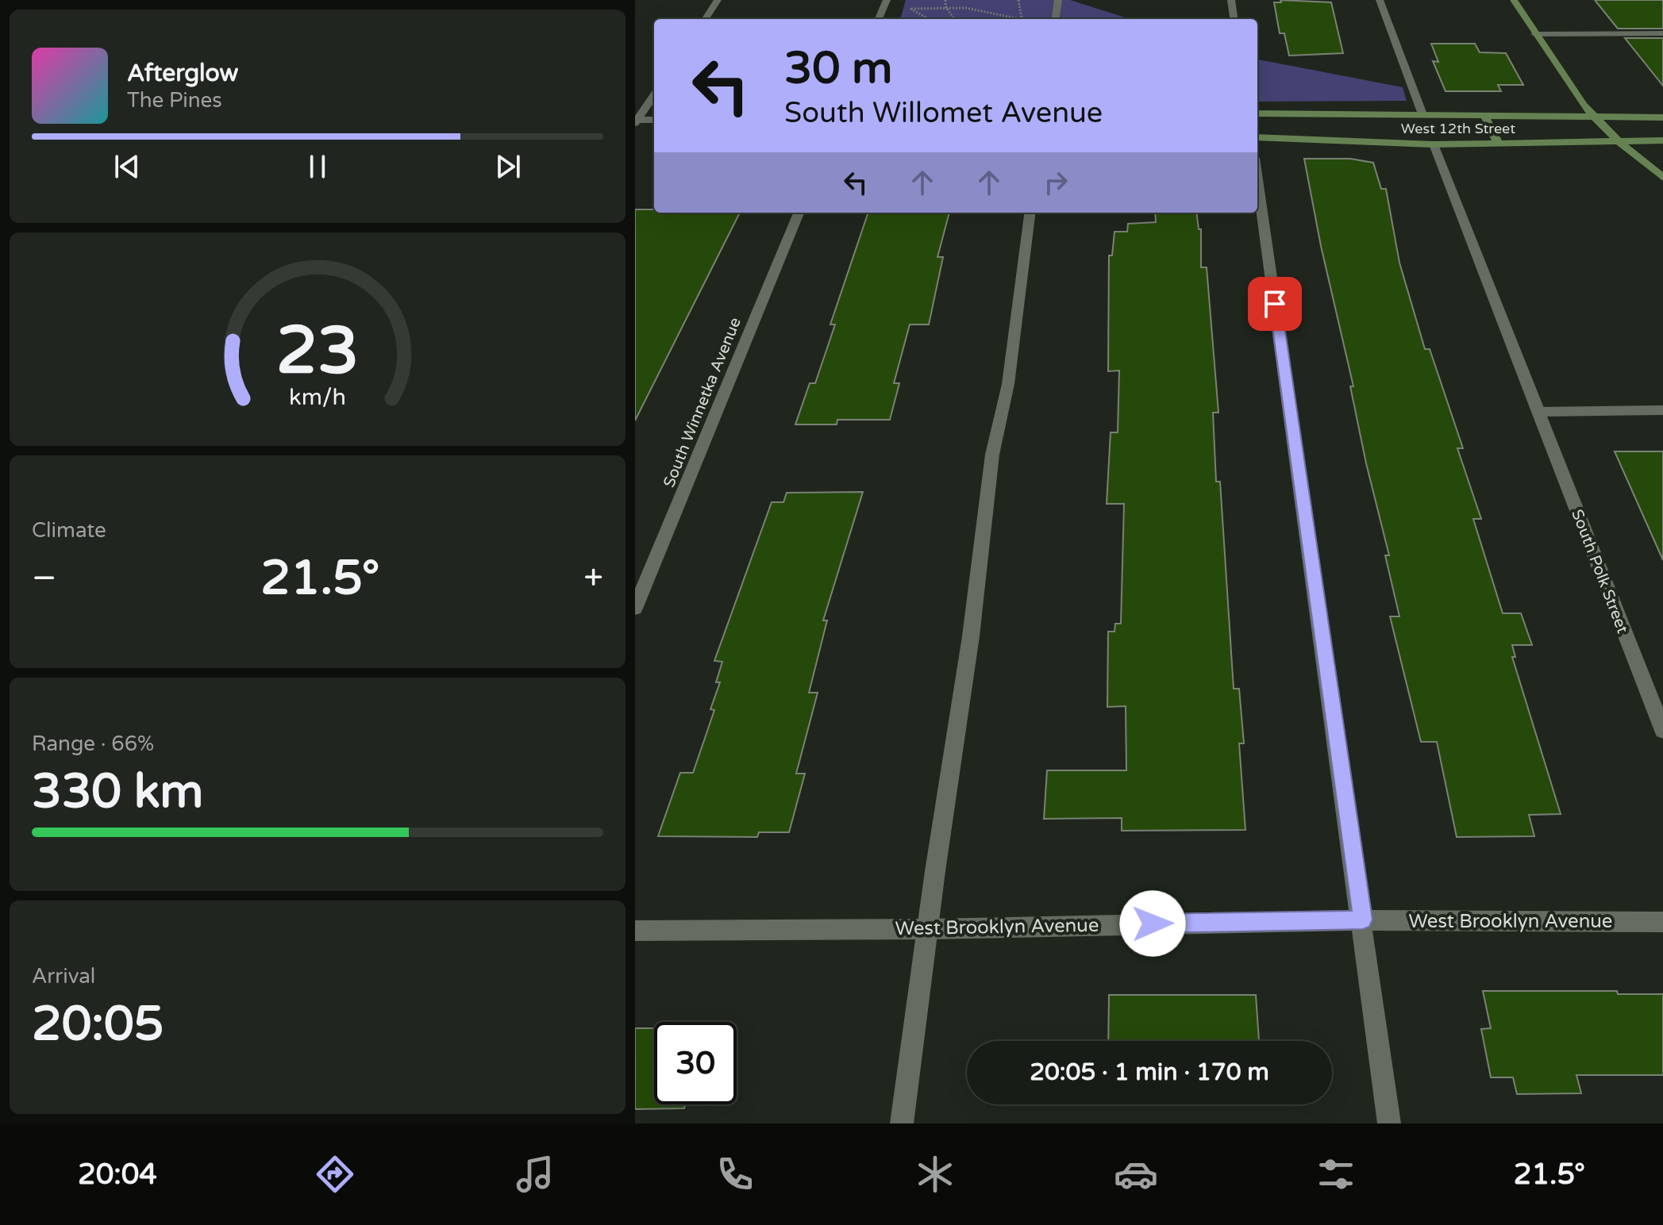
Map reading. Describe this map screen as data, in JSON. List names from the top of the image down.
{
  "streets": {
    "main road": ["West 12th Street"],
    "street": ["South Winnetka Avenue", "South Polk Street", "West Brooklyn Avenue"]
  },
  "crossings": [
    ["West 12th Street", "South Polk Street"]
  ],
  "page": {
    "turn": ["30 m", "South Willomet Avenue"],
    "song": ["Afterglow", "The Pines"],
    "tile": [
      "Climate",
      ["Range · 66%", "330 km"],
      ["Arrival", "20:05"]
    ],
    "heat": ["−", "21.5°", "+"],
    "limit": "30",
    "trip": "20:05 · 1 min · 170 m",
    "tabs": ["20:04", "21.5°"],
    "gauge": ["23", "km/h"]
  }
}
